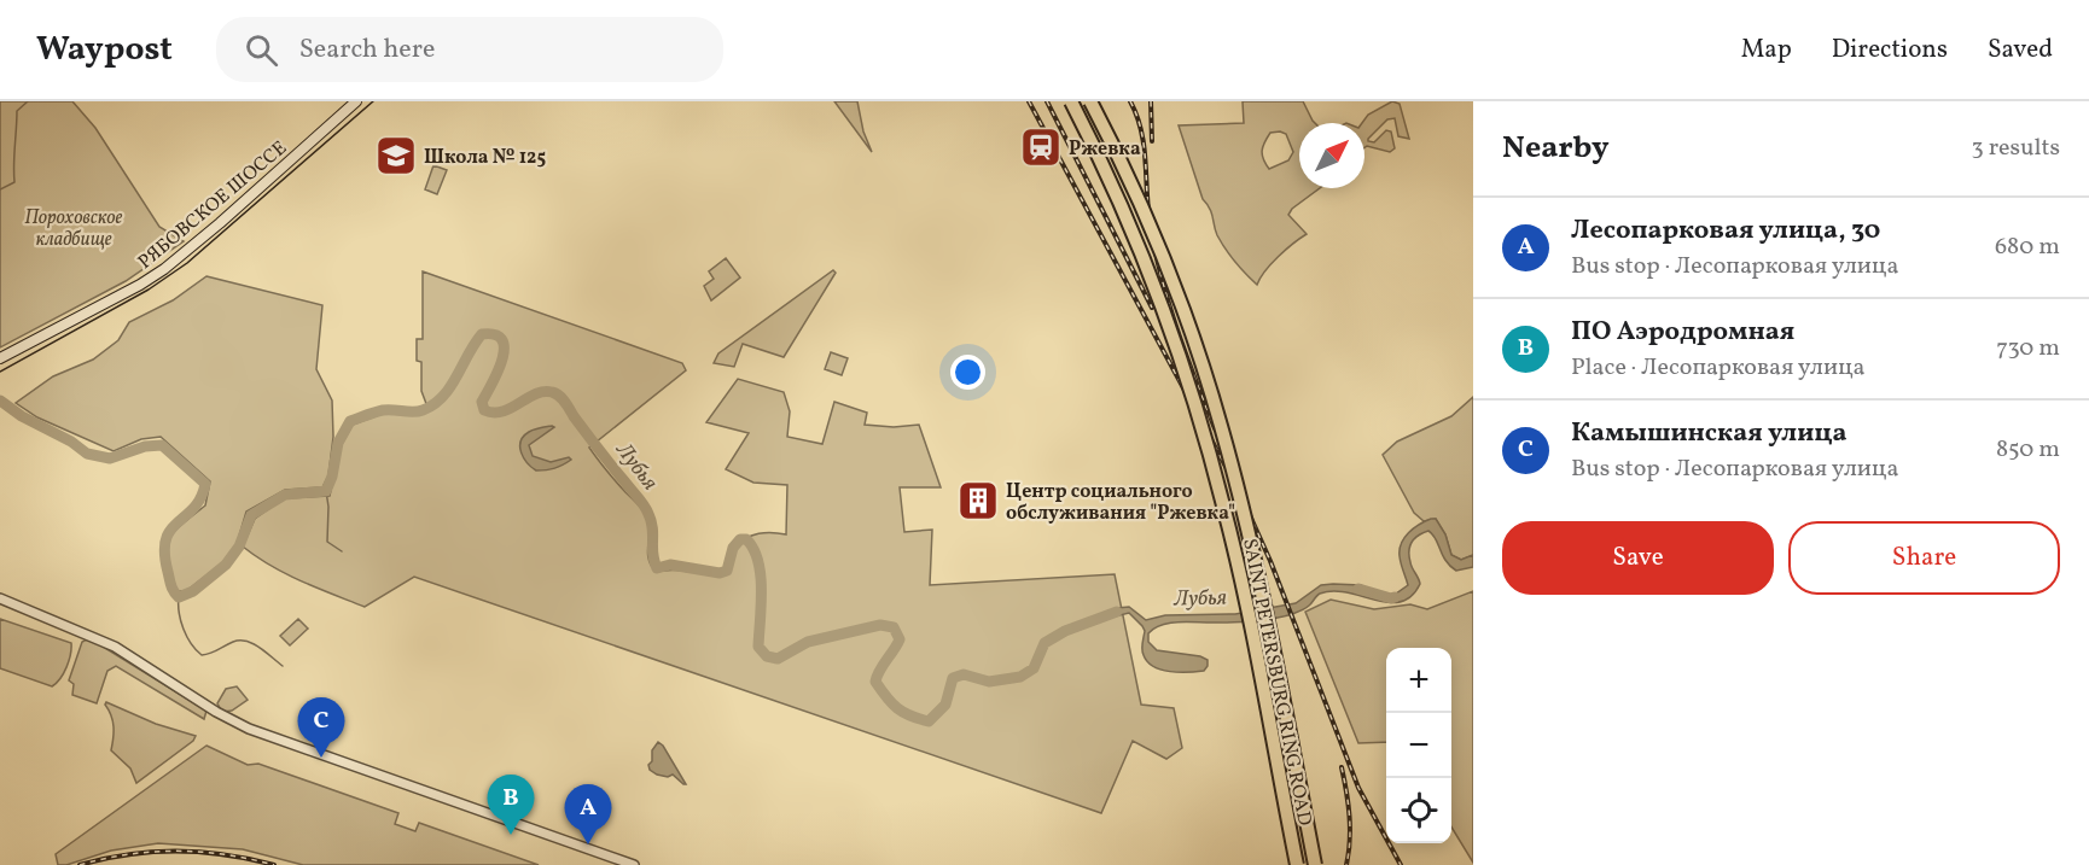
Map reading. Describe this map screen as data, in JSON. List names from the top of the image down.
{
  "streets": {
    "highway": ["SAINT PETERSBURG RING ROAD"],
    "main road": ["РЯБОВСКОЕ ШОССЕ"]
  },
  "water": ["Лубья"],
  "parks": ["Пороховское кладбище"],
  "places": {
    "station": ["Ржевка"],
    "school or university": ["Школа № 125"],
    "building": ["Центр социального обслуживания \"Ржевка\""]
  },
  "north": "top right",
  "page": {
    "header": "Waypost",
    "search": "Search here",
    "nav": ["Map", "Directions", "Saved"],
    "heading": ["Nearby", "3 results"],
    "list": [
      {
        "mark": "A",
        "name": "Лесопарковая улица, 30",
        "note": "Bus stop · Лесопарковая улица",
        "value": "680 m"
      },
      {
        "mark": "B",
        "name": "ПО Аэродромная",
        "note": "Place · Лесопарковая улица",
        "value": "730 m"
      },
      {
        "mark": "C",
        "name": "Камышинская улица",
        "note": "Bus stop · Лесопарковая улица",
        "value": "850 m"
      }
    ],
    "buttons": ["Save", "Share"],
    "map_buttons": ["+", "−"],
    "pins": ["C", "B", "A"]
  }
}
